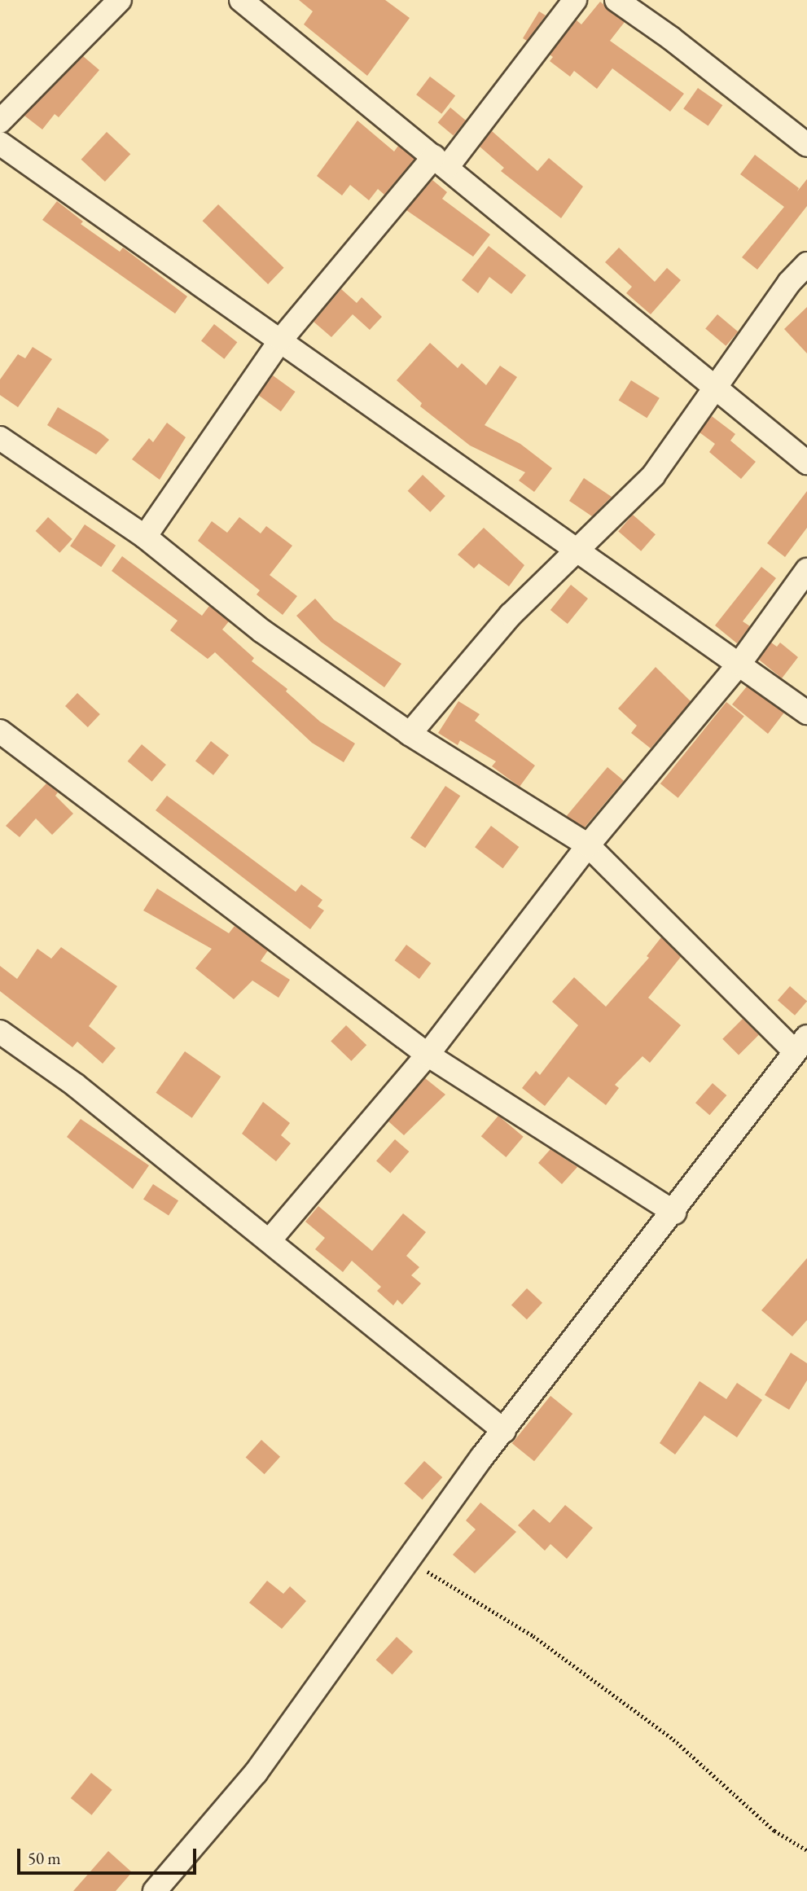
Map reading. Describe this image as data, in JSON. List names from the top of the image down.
{
  "scale_bar": "50 m"
}
